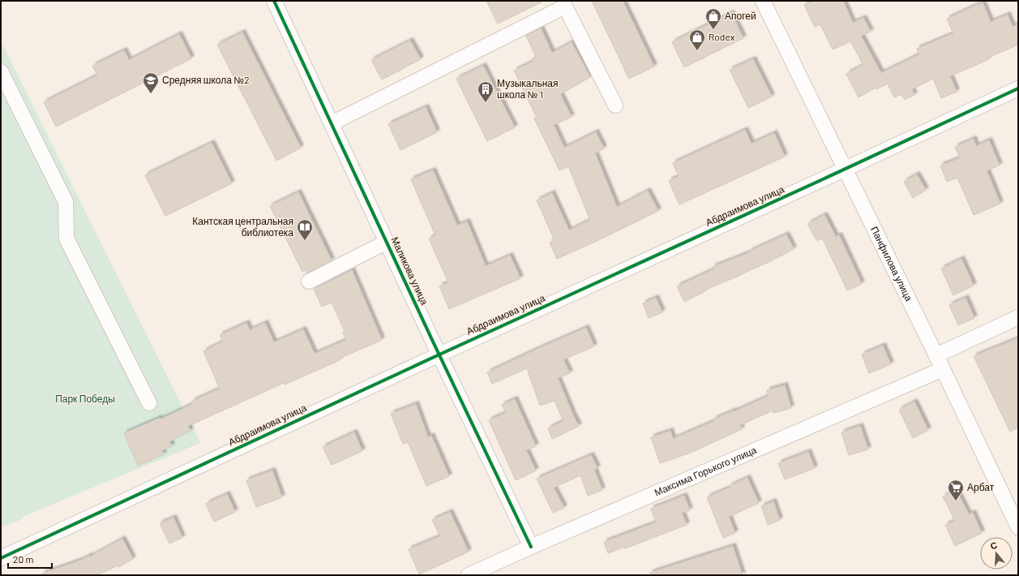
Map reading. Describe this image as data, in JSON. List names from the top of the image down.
{
  "streets": {
    "street": [
      "Абдраимова улица",
      "Панфилова улица",
      "Маликова улица",
      "Максима Горького улица"
    ]
  },
  "crossings": [
    ["Абдраимова улица", "Панфилова улица"],
    ["Абдраимова улица", "Маликова улица"],
    ["Панфилова улица", "Максима Горького улица"],
    ["Маликова улица", "Максима Горького улица"]
  ],
  "parks": ["Парк Победы"],
  "places": {
    "shop": ["Апогей", "Rodex"],
    "school or university": ["Средняя школа №2"],
    "building": ["Музыкальная школа № 1"],
    "library": ["Кантская центральная библиотека"],
    "supermarket": ["Арбат"]
  },
  "scale_bar": "20 m",
  "north": "top"
}
